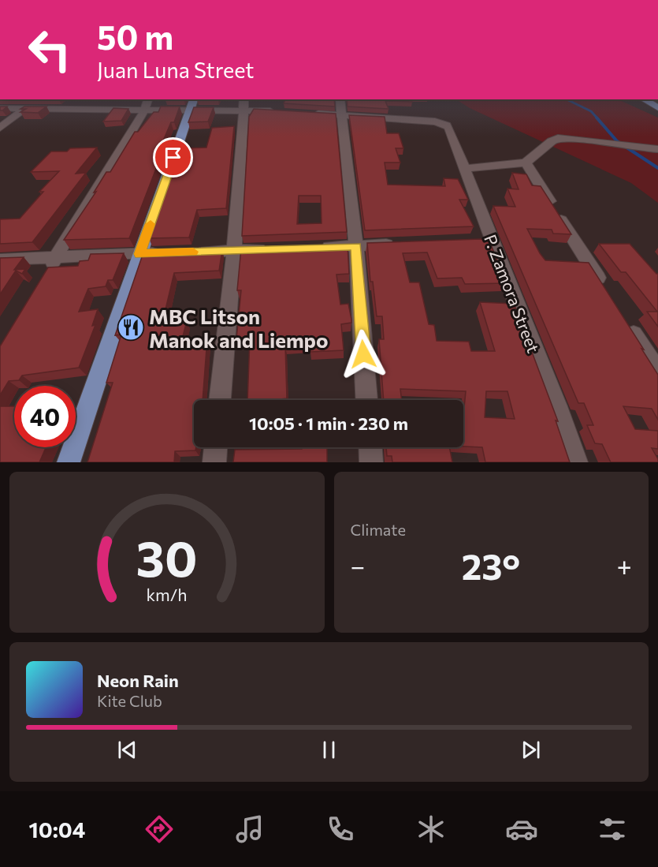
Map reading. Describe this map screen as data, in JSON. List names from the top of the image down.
{
  "streets": {
    "street": ["P. Zamora Street"]
  },
  "places": {
    "restaurant": ["MBC Litson Manok and Liempo"]
  },
  "page": {
    "turn": ["50 m", "Juan Luna Street"],
    "limit": "40",
    "trip": "10:05 · 1 min · 230 m",
    "tile": "Climate",
    "heat": ["−", "23°", "+"],
    "song": ["Neon Rain", "Kite Club"],
    "tabs": "10:04",
    "gauge": ["30", "km/h"]
  }
}
